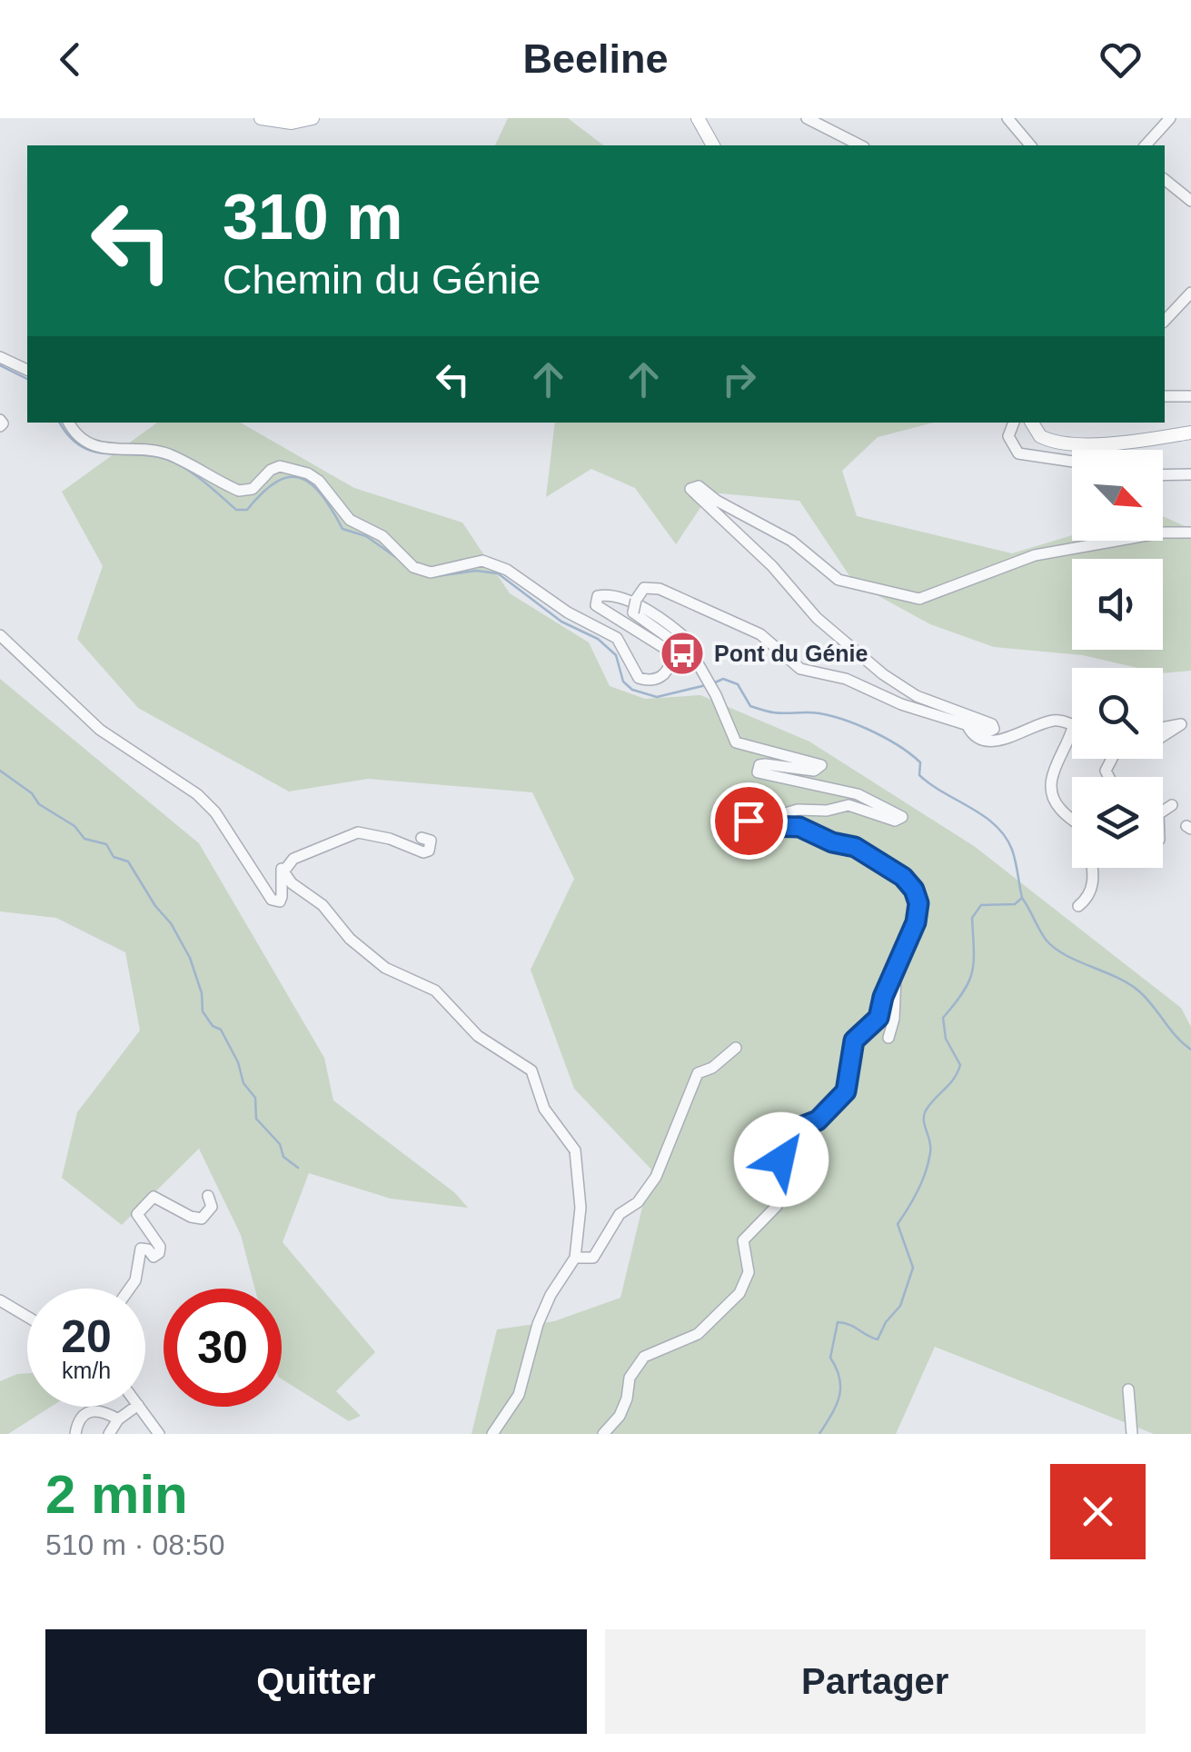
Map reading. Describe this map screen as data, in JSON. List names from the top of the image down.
{
  "places": {
    "bus stop": ["Pont du Génie"]
  },
  "north": "bottom right",
  "page": {
    "header": "Beeline",
    "turn": ["310 m", "Chemin du Génie"],
    "speed": "20 km/h",
    "limit": "30",
    "heading": ["2 min", "510 m · 08:50"],
    "buttons": ["Quitter", "Partager"]
  }
}
